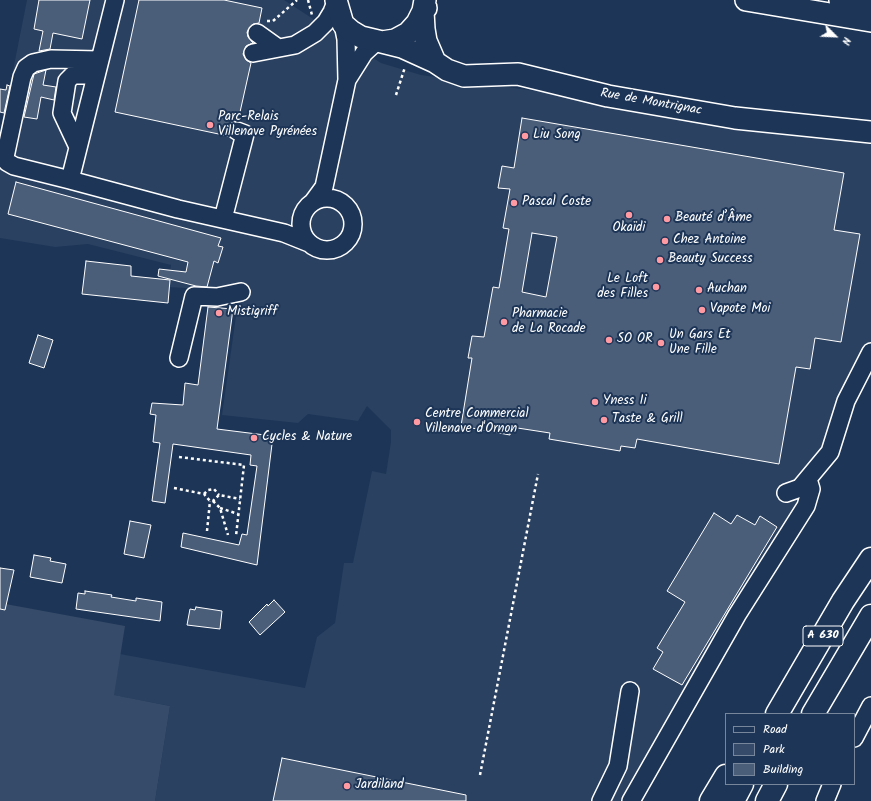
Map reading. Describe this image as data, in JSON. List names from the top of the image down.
{
  "streets": {
    "highway": ["A 630"],
    "main road": ["Rue de Montrignac"]
  },
  "places": [
    "Parc-Relais Villenave Pyrénées",
    "Liu Song",
    "Pascal Coste",
    "Okaïdi",
    "Beauté d’Âme",
    "Chez Antoine",
    "Beauty Success",
    "Le Loft des Filles",
    "Auchan",
    "Vapote Moi",
    "Mistigriff",
    "Pharmacie de La Rocade",
    "SO OR",
    "Un Gars Et Une Fille",
    "Yness Ii",
    "Taste & Grill",
    "Centre Commercial Villenave d'Ornon",
    "Cycles & Nature",
    "Jardiland"
  ],
  "legend": ["Road", "Park", "Building"],
  "north": "bottom right"
}
